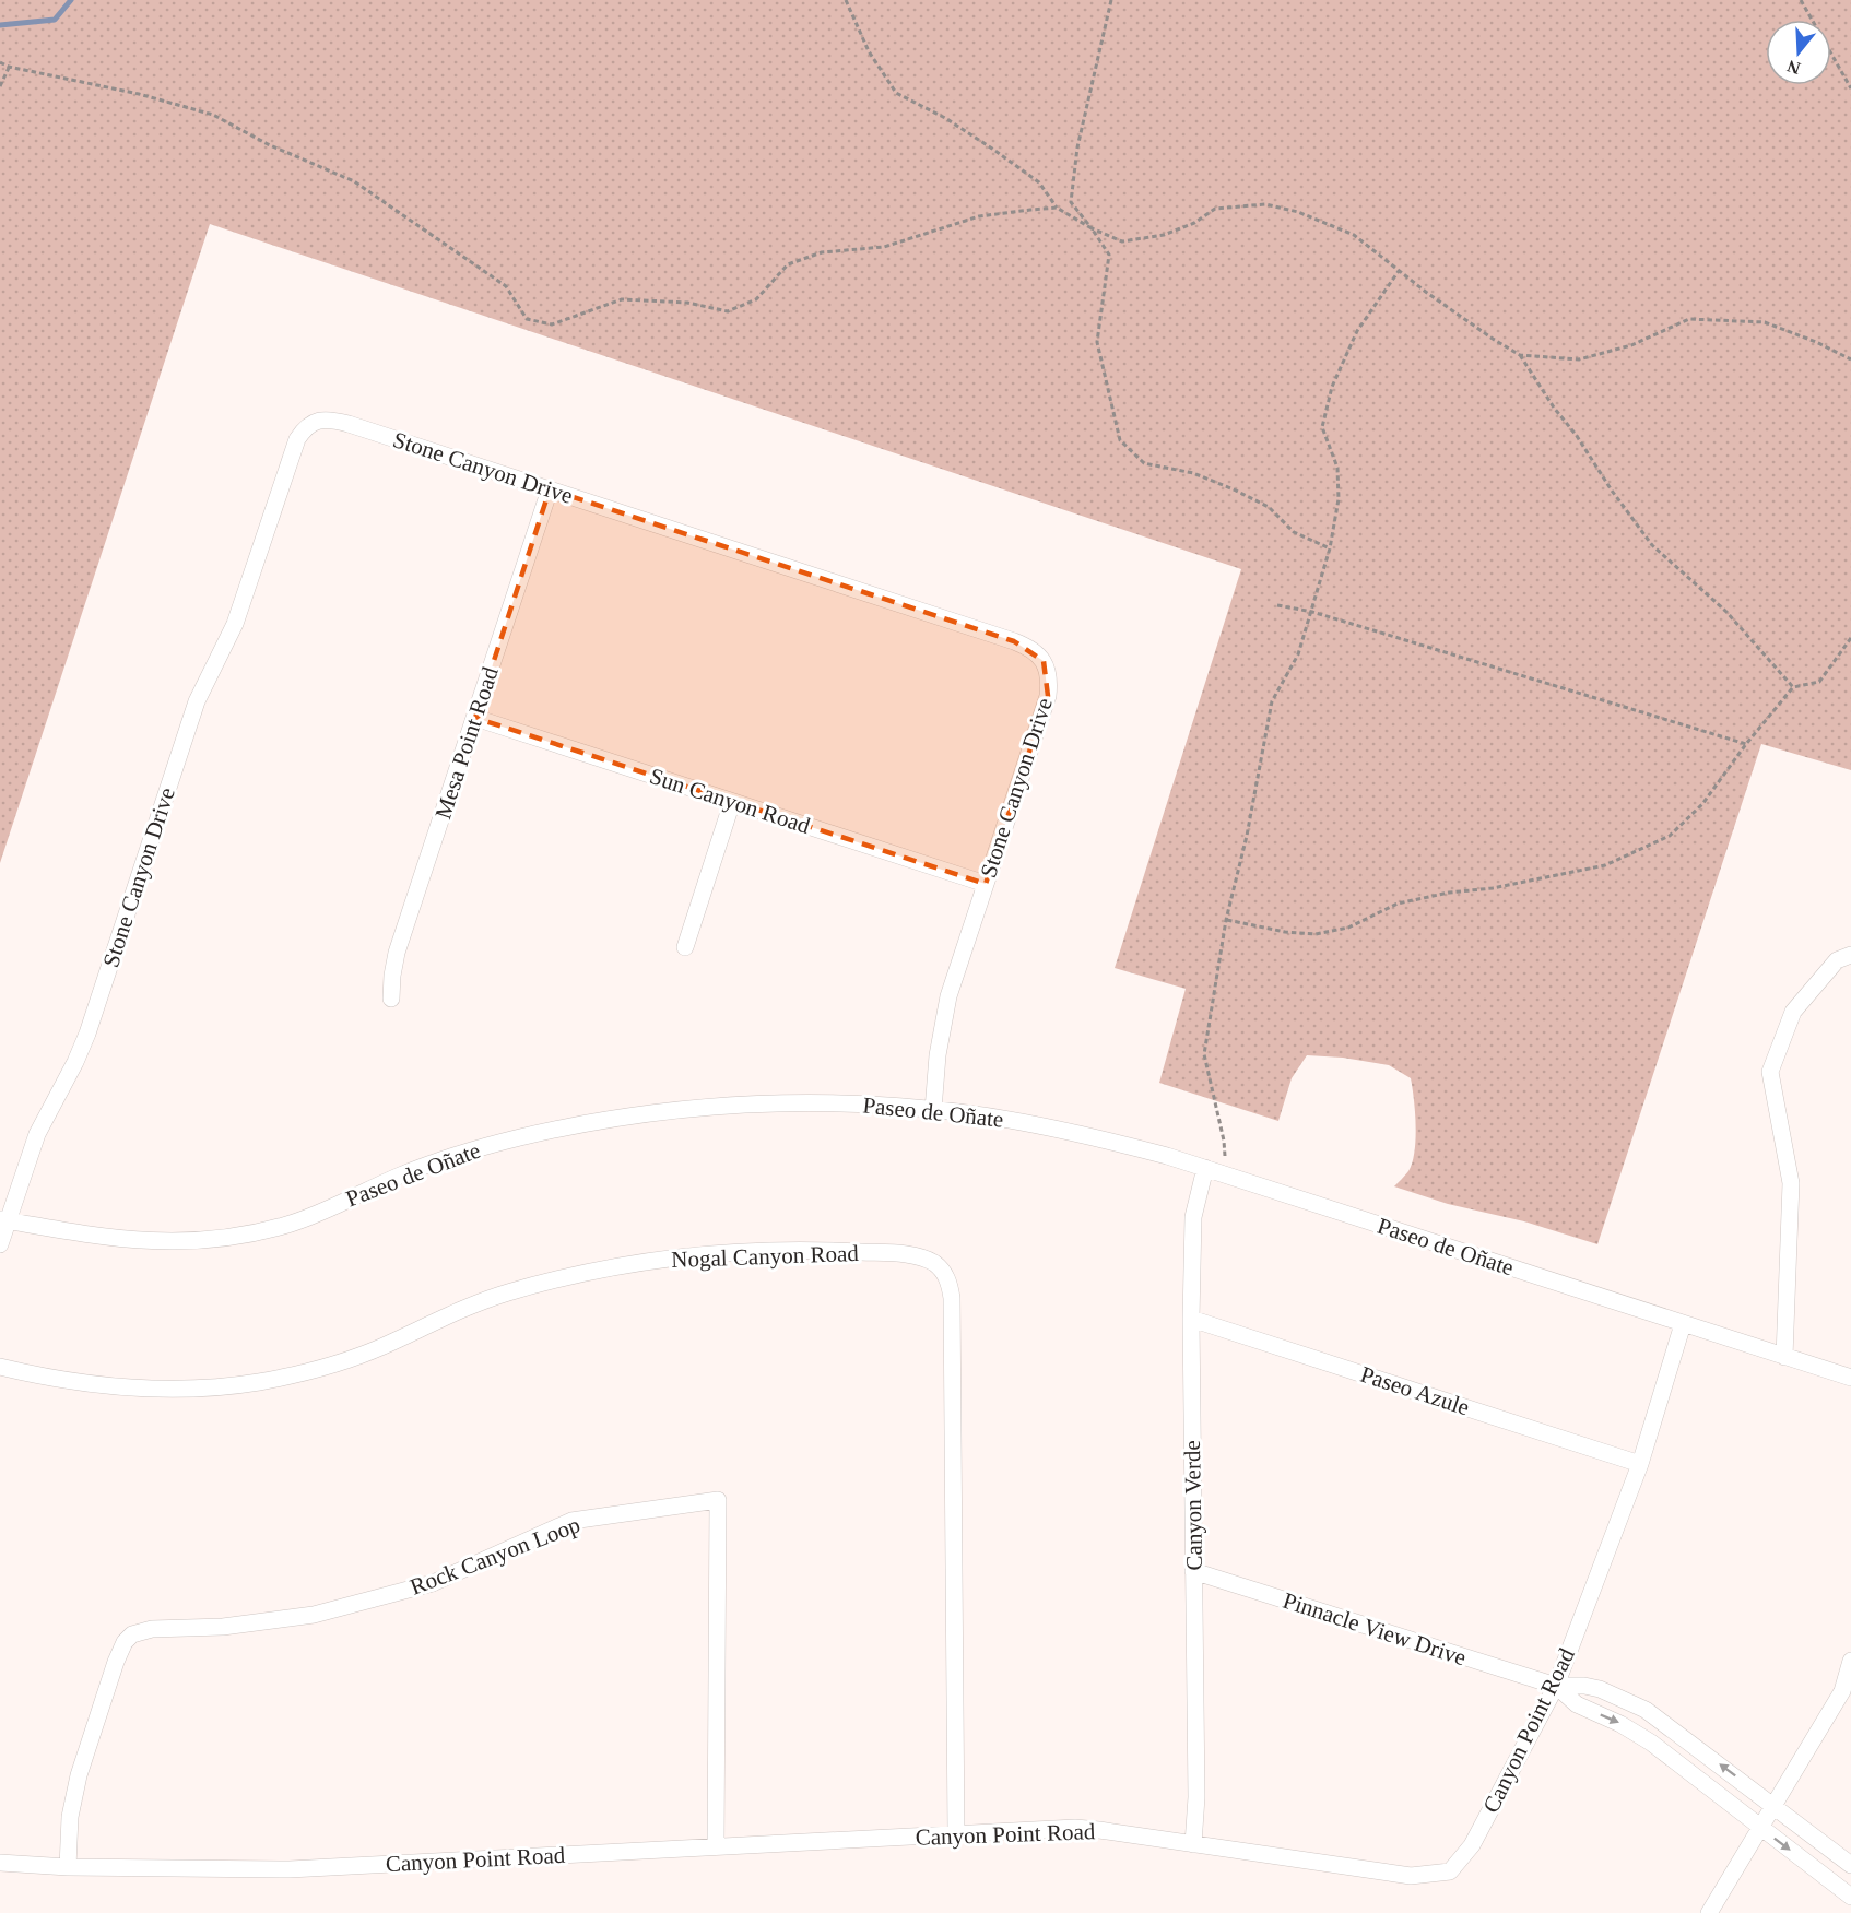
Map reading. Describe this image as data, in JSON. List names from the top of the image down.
{
  "streets": {
    "street": [
      "Stone Canyon Drive",
      "Mesa Point Road",
      "Sun Canyon Road",
      "Paseo de Oñate",
      "Nogal Canyon Road",
      "Paseo Azule",
      "Canyon Verde",
      "Rock Canyon Loop",
      "Pinnacle View Drive",
      "Canyon Point Road"
    ]
  },
  "crossings": [
    ["Stone Canyon Drive", "Mesa Point Road"],
    ["Stone Canyon Drive", "Sun Canyon Road"],
    ["Stone Canyon Drive", "Paseo de Oñate"],
    ["Mesa Point Road", "Sun Canyon Road"],
    ["Paseo de Oñate", "Canyon Verde"],
    ["Paseo de Oñate", "Canyon Point Road"],
    ["Nogal Canyon Road", "Canyon Point Road"],
    ["Paseo Azule", "Canyon Verde"],
    ["Paseo Azule", "Canyon Point Road"],
    ["Canyon Verde", "Pinnacle View Drive"],
    ["Canyon Verde", "Canyon Point Road"],
    ["Rock Canyon Loop", "Canyon Point Road"],
    ["Pinnacle View Drive", "Canyon Point Road"]
  ],
  "north": "bottom"
}
